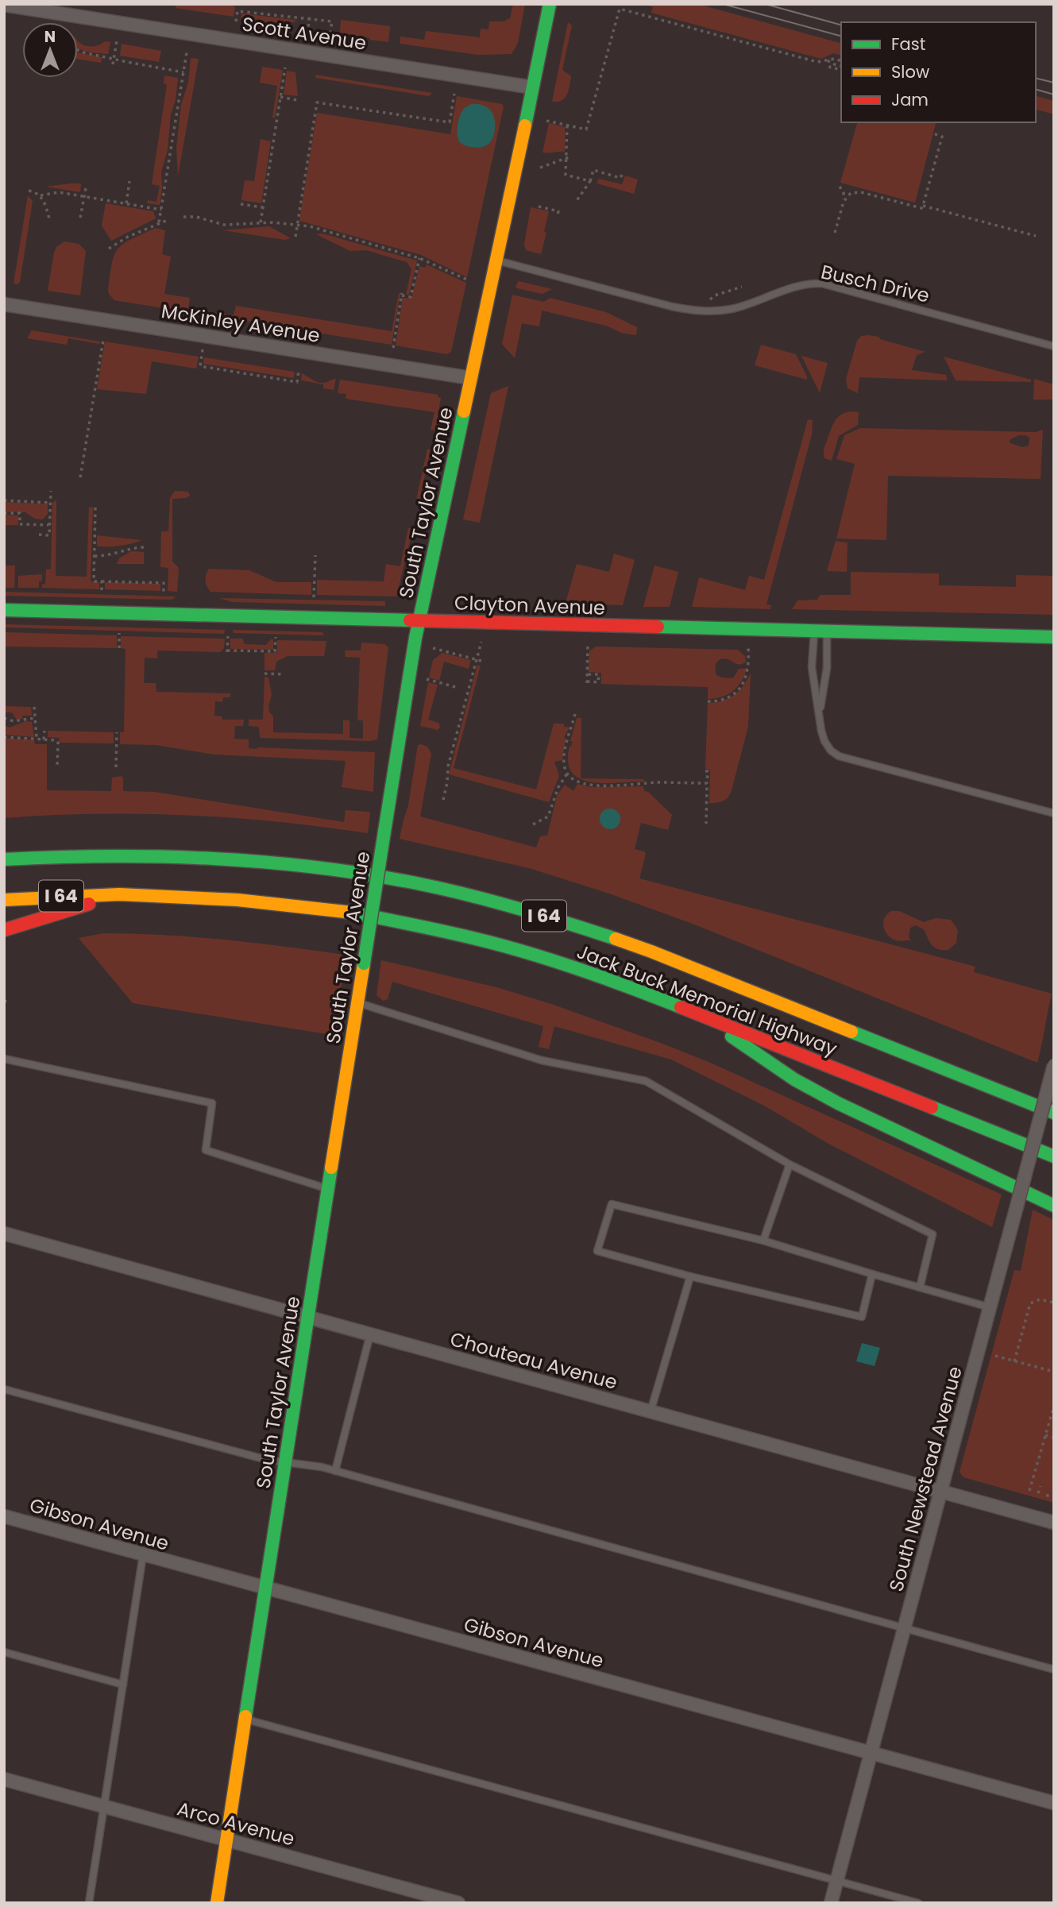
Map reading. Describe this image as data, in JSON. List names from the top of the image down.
{
  "streets": {
    "main road": [
      "South Taylor Avenue",
      "Clayton Avenue",
      "I 64",
      "Jack Buck Memorial Highway"
    ],
    "street": [
      "Scott Avenue",
      "McKinley Avenue",
      "Chouteau Avenue",
      "South Newstead Avenue",
      "Gibson Avenue",
      "Arco Avenue"
    ],
    "lane": ["Busch Drive"]
  },
  "crossings": [
    ["Scott Avenue", "South Taylor Avenue"],
    ["Busch Drive", "South Taylor Avenue"],
    ["McKinley Avenue", "South Taylor Avenue"],
    ["South Taylor Avenue", "Clayton Avenue"],
    ["South Taylor Avenue", "Chouteau Avenue"],
    ["South Taylor Avenue", "Gibson Avenue"],
    ["South Taylor Avenue", "Arco Avenue"],
    ["Chouteau Avenue", "South Newstead Avenue"],
    ["South Newstead Avenue", "Gibson Avenue"]
  ],
  "legend": ["Fast", "Slow", "Jam"],
  "north": "top"
}
